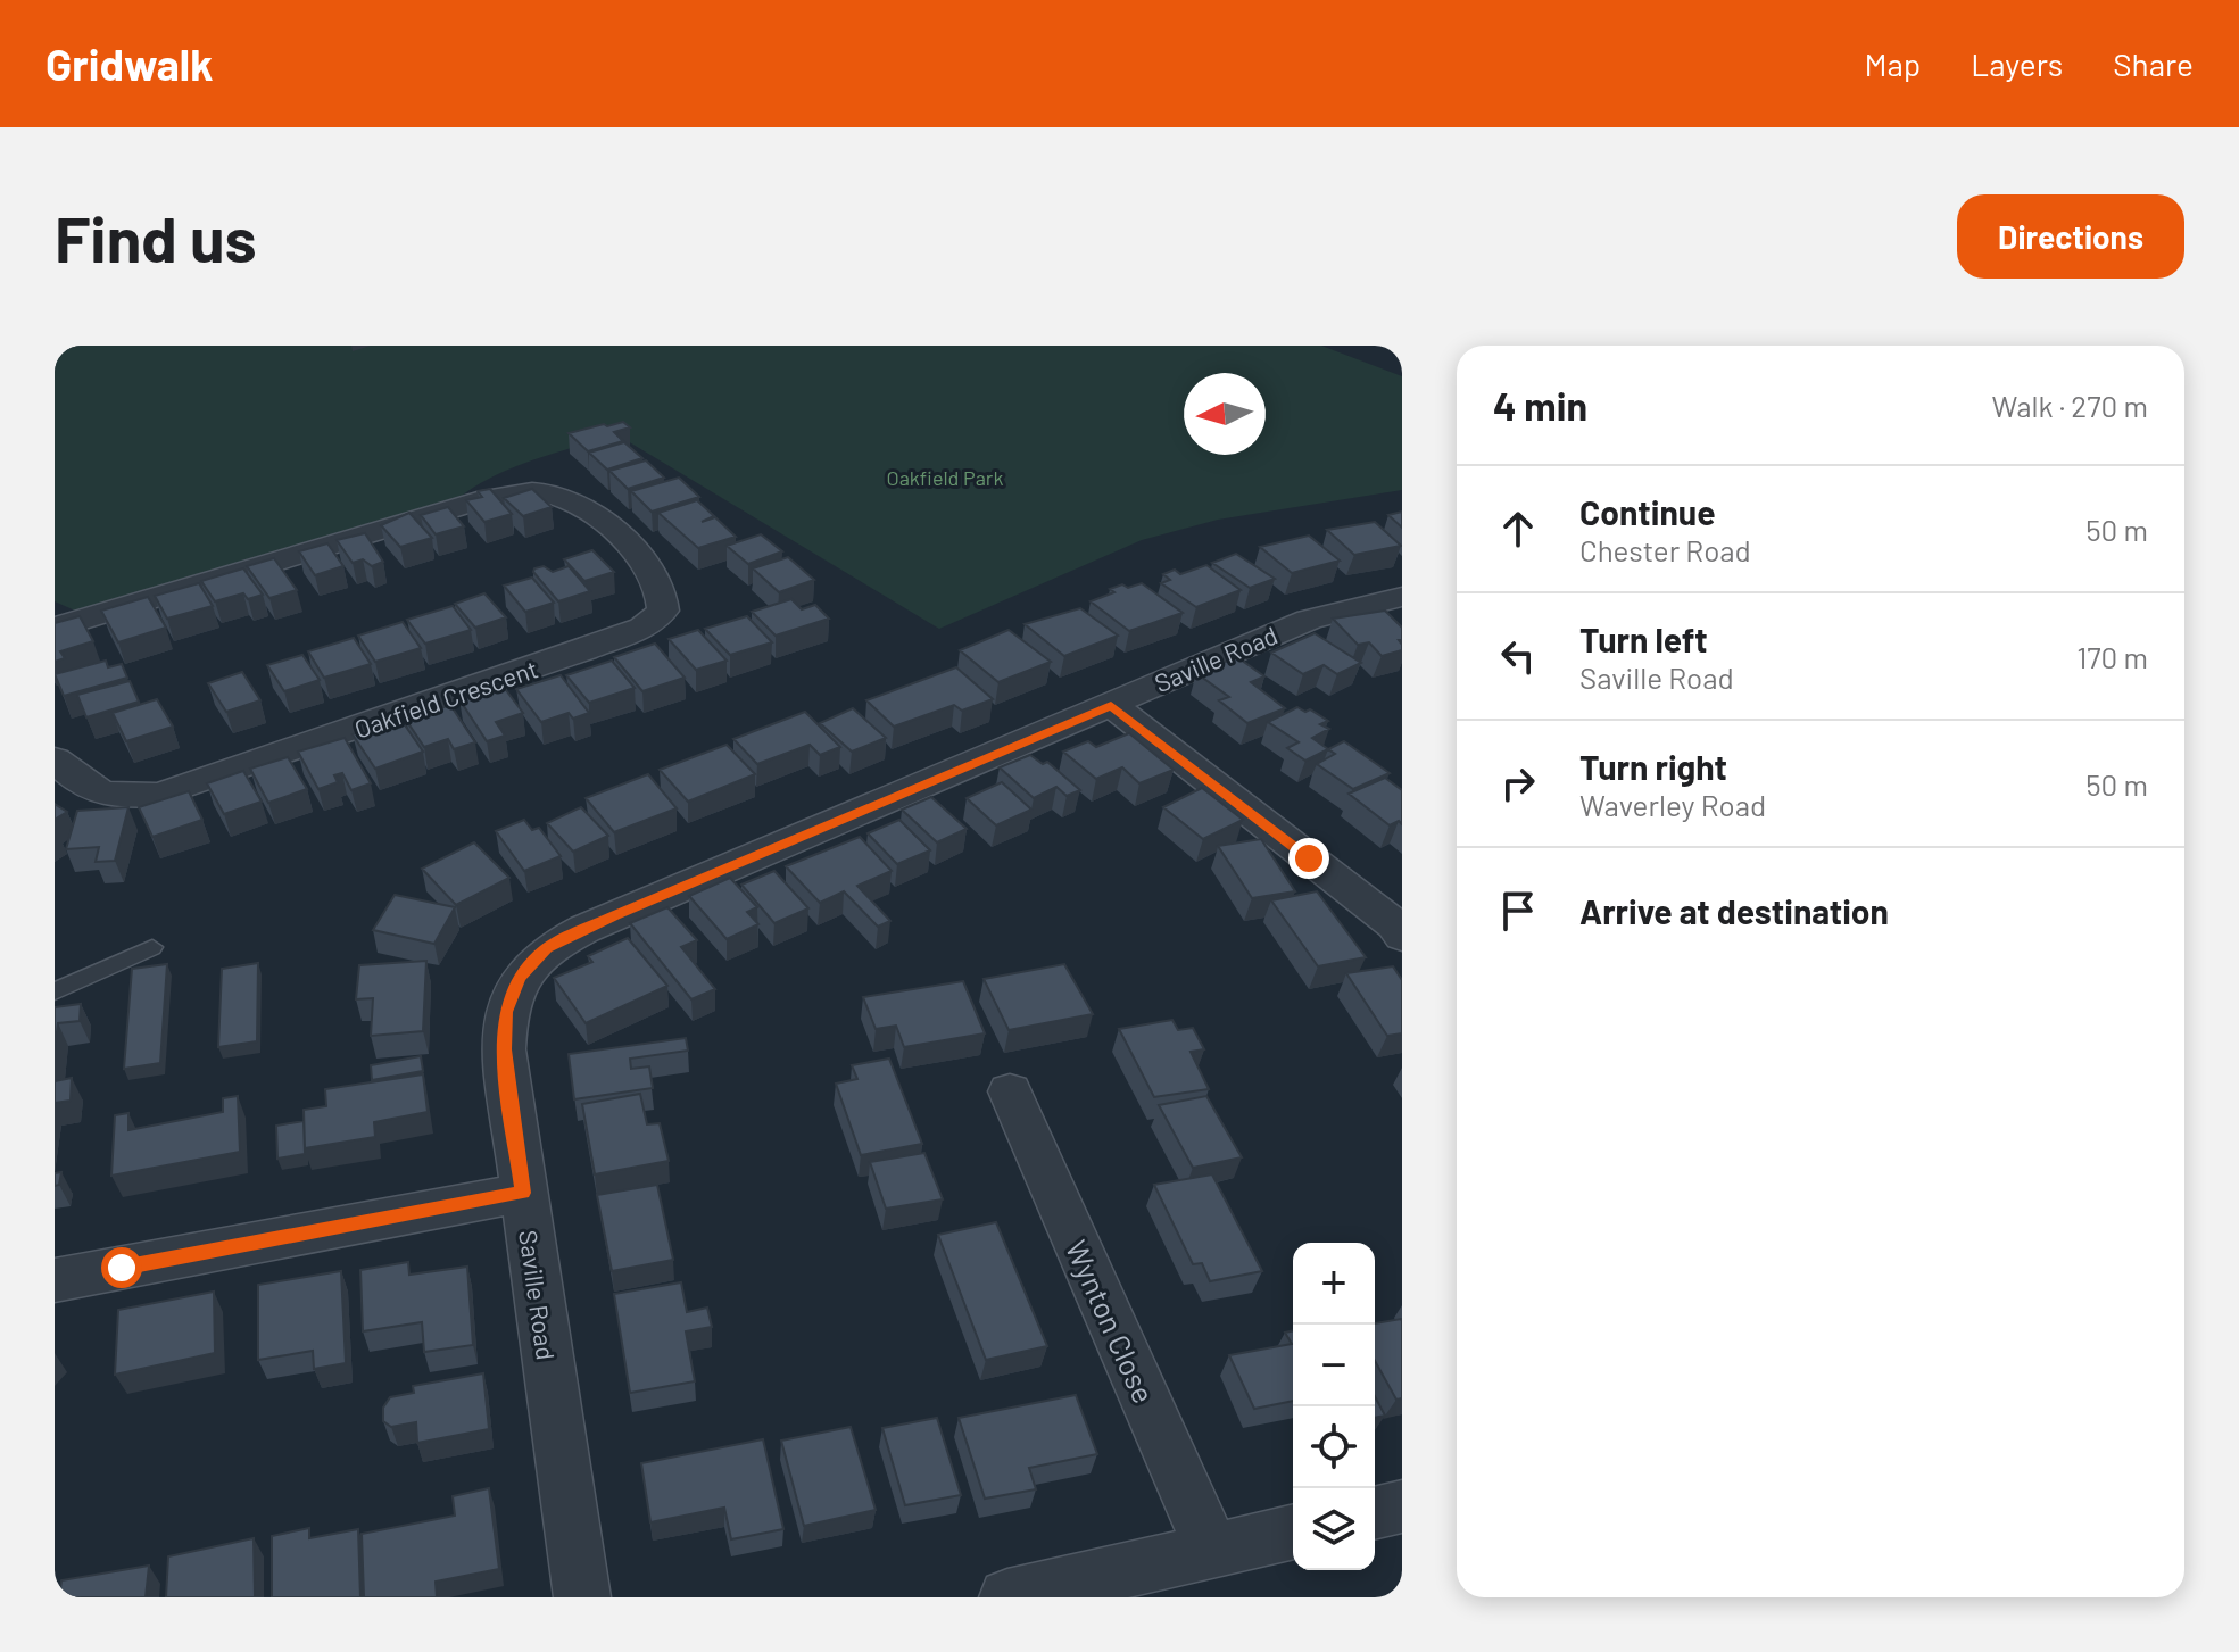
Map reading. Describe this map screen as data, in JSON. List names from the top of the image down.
{
  "streets": {
    "street": ["Saville Road", "Oakfield Crescent", "Wynton Close"]
  },
  "parks": ["Oakfield Park"],
  "north": "left",
  "page": {
    "header": "Gridwalk",
    "nav": ["Map", "Layers", "Share"],
    "buttons": "Directions",
    "title": "Find us",
    "heading": ["4 min", "Walk · 270 m"],
    "list": [
      ["Continue", "Chester Road", "50 m"],
      ["Turn left", "Saville Road", "170 m"],
      ["Turn right", "Waverley Road", "50 m"],
      "Arrive at destination"
    ],
    "map_buttons": ["+", "−"]
  }
}
